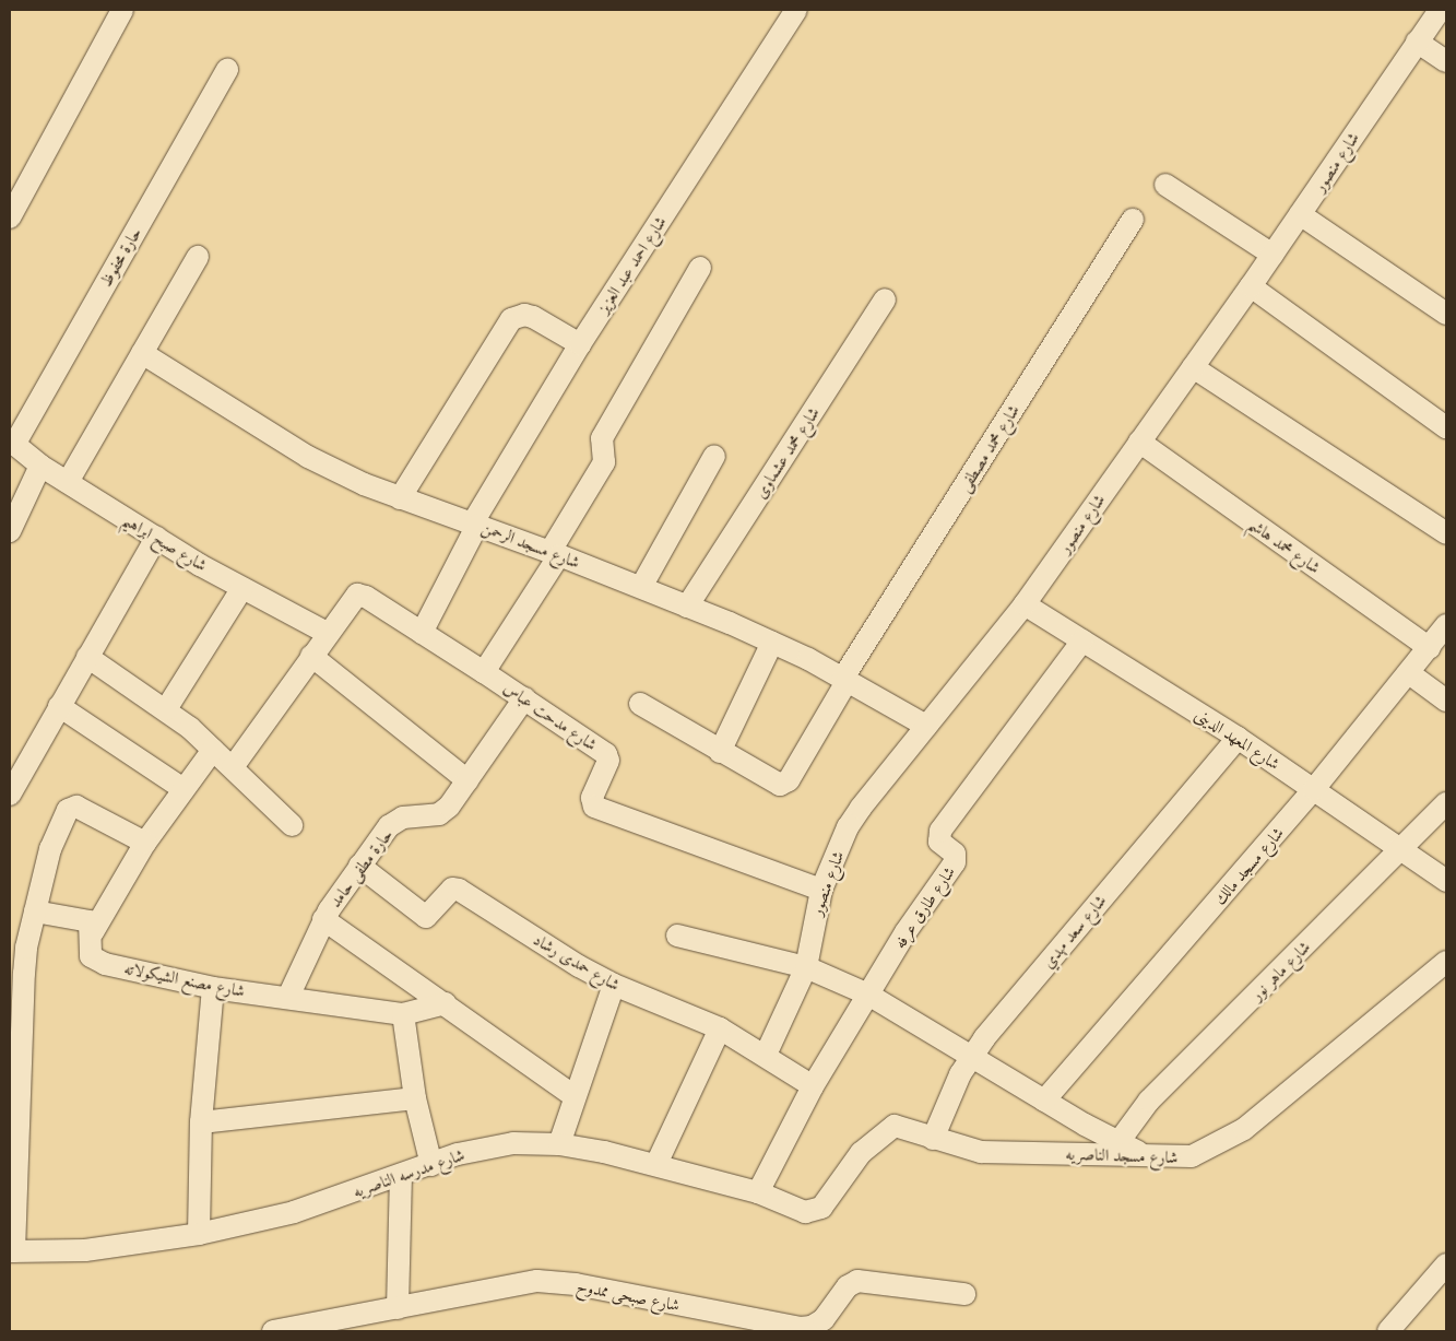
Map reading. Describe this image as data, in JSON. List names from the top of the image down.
{
  "streets": {
    "street": [
      "شارع منصور",
      "حارة محفوظ",
      "شارع احمد عبد العزيز",
      "شارع محمد مصطفى",
      "شارع محمد عشماوى",
      "شارع صبح ابراهيم",
      "شارع مسجد الرحمن",
      "شارع محمد هاشم",
      "شارع مدحت عباس",
      "شارع المعهد الدينى",
      "شارع مسجد مالك",
      "حارة مطفى حامد",
      "شارع طارق عرفه",
      "شارع سعد مهدي",
      "شارع حمدى رشاد",
      "شارع ماهر نور",
      "شارع مصنع الشيكولاته",
      "شارع مسجد الناصريه",
      "شارع مدرسه الناصريه",
      "شارع صبحى ممدوح"
    ]
  },
  "crossings": [
    ["شارع منصور", "شارع مسجد الرحمن"],
    ["شارع منصور", "شارع محمد هاشم"],
    ["شارع منصور", "شارع مدحت عباس"],
    ["شارع منصور", "شارع المعهد الدينى"],
    ["شارع منصور", "شارع حمدى رشاد"],
    ["حارة محفوظ", "شارع صبح ابراهيم"],
    ["شارع احمد عبد العزيز", "شارع مسجد الرحمن"],
    ["شارع احمد عبد العزيز", "شارع مدحت عباس"],
    ["شارع محمد مصطفى", "شارع مسجد الرحمن"],
    ["شارع محمد عشماوى", "شارع مسجد الرحمن"],
    ["شارع صبح ابراهيم", "شارع مدحت عباس"],
    ["شارع محمد هاشم", "شارع مسجد مالك"],
    ["شارع مدحت عباس", "حارة مطفى حامد"],
    ["شارع المعهد الدينى", "شارع مسجد مالك"],
    ["شارع المعهد الدينى", "شارع طارق عرفه"],
    ["شارع المعهد الدينى", "شارع سعد مهدي"],
    ["شارع المعهد الدينى", "شارع ماهر نور"],
    ["حارة مطفى حامد", "شارع حمدى رشاد"],
    ["حارة مطفى حامد", "شارع مصنع الشيكولاته"],
    ["شارع طارق عرفه", "شارع حمدى رشاد"],
    ["شارع طارق عرفه", "شارع مدرسه الناصريه"],
    ["شارع سعد مهدي", "شارع مسجد الناصريه"],
    ["شارع مسجد الناصريه", "شارع مدرسه الناصريه"]
  ]
}
